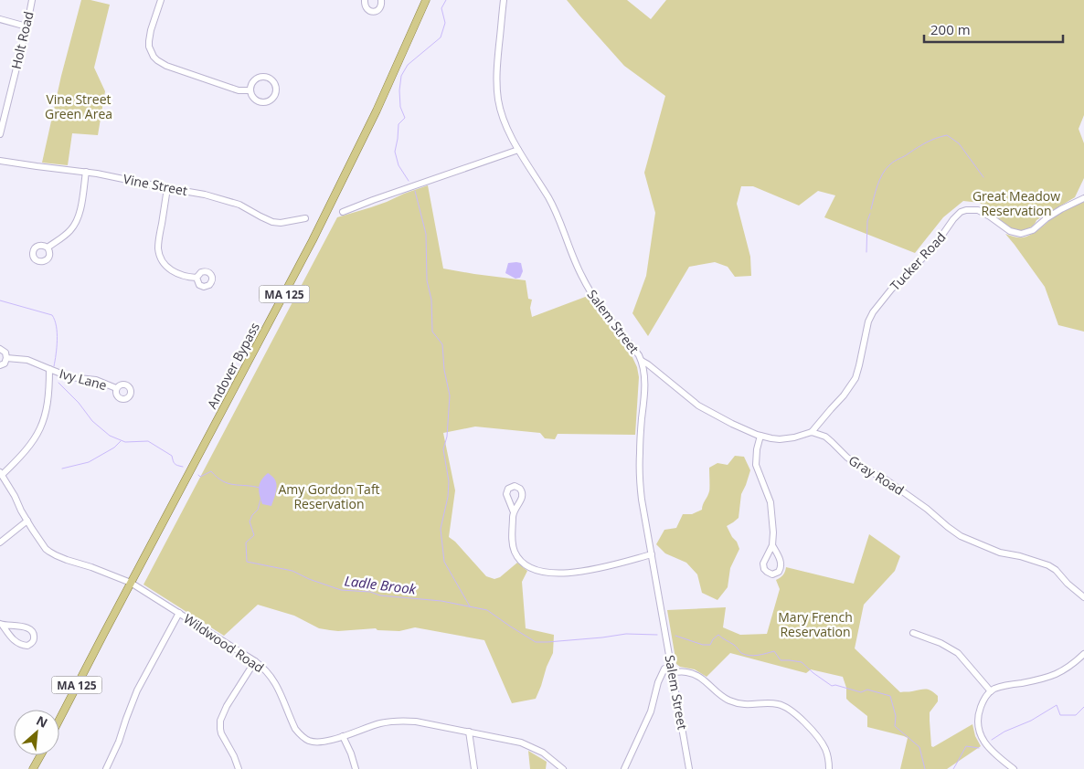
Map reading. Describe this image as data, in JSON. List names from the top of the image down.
{
  "streets": {
    "main road": ["MA 125", "Andover Bypass"],
    "street": [
      "Holt Road",
      "Vine Street",
      "Tucker Road",
      "Salem Street",
      "Ivy Lane",
      "Gray Road",
      "Wildwood Road"
    ]
  },
  "crossings": [
    ["Tucker Road", "Gray Road"],
    ["Andover Bypass", "Wildwood Road"],
    ["Ivy Lane", "Wildwood Road"]
  ],
  "water": ["Ladle Brook"],
  "parks": [
    "Vine Street Green Area",
    "Great Meadow Reservation",
    "Amy Gordon Taft Reservation",
    "Mary French Reservation"
  ],
  "scale_bar": "200 m",
  "north": "top right"
}
